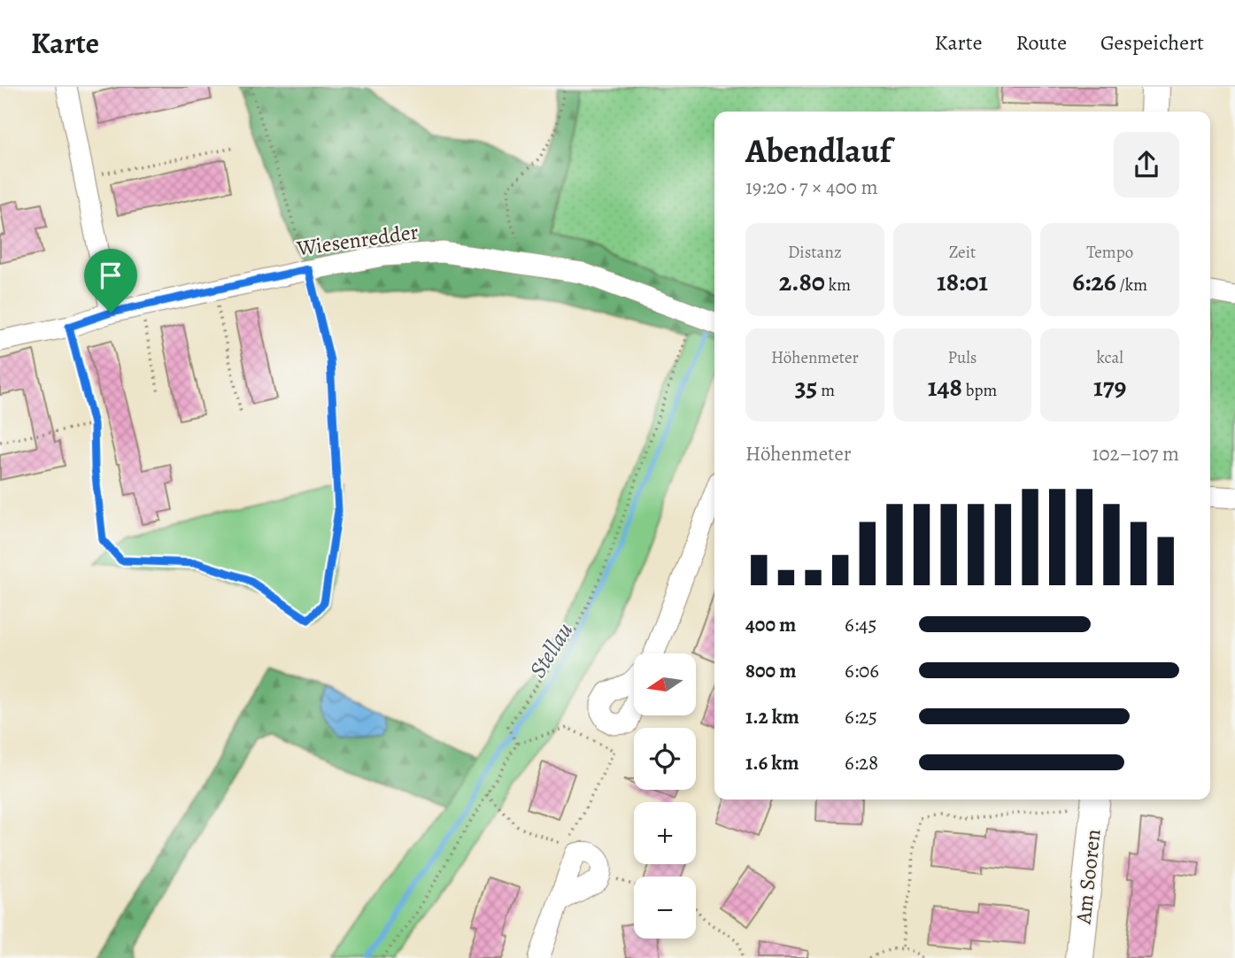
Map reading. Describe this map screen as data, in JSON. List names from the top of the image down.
{
  "streets": {
    "street": ["Wiesenredder", "Am Sooren"]
  },
  "water": ["Stellau"],
  "north": "left",
  "page": {
    "header": "Karte",
    "nav": ["Karte", "Route", "Gespeichert"],
    "heading": ["Abendlauf", "19:20 · 7 × 400 m"],
    "stats": [
      ["Distanz", "2.80 km"],
      ["Zeit", "18:01"],
      ["Tempo", "6:26 /km"],
      ["Höhenmeter", "35 m"],
      ["Puls", "148 bpm"],
      ["kcal", "179"]
    ],
    "chart": ["Höhenmeter", "102–107 m"],
    "list": [
      {
        "name": "400 m",
        "note": "6:45"
      },
      {
        "name": "800 m",
        "note": "6:06"
      },
      {
        "name": "1.2 km",
        "note": "6:25"
      },
      {
        "name": "1.6 km",
        "note": "6:28"
      }
    ],
    "map_buttons": ["+", "−"]
  }
}
